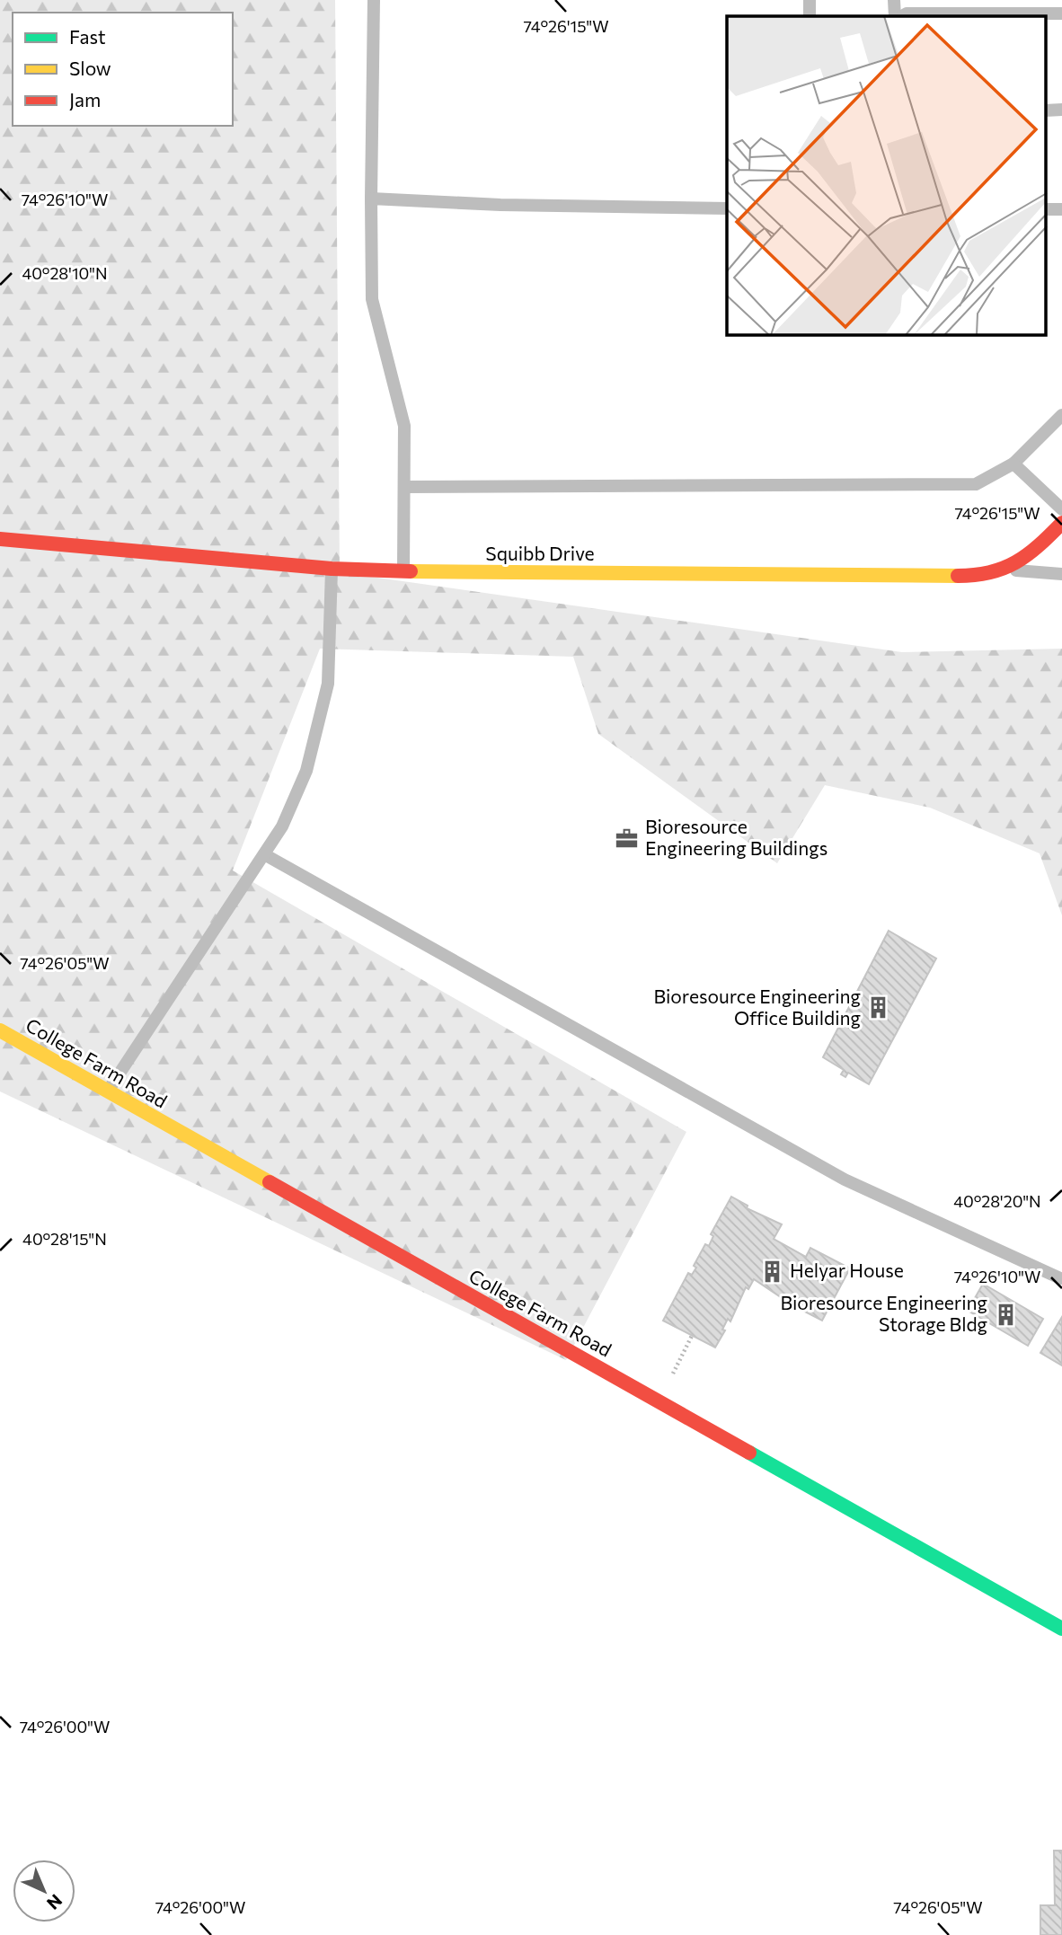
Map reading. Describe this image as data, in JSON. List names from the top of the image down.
{
  "streets": {
    "street": ["Squibb Drive", "College Farm Road"]
  },
  "places": {
    "office": ["Bioresource Engineering Buildings"],
    "building": ["Bioresource Engineering Office Building", "Helyar House", "Bioresource Engineering Storage Bldg"]
  },
  "legend": ["Fast", "Slow", "Jam"],
  "north": "bottom right",
  "coordinates": [
    "74°26'15\"W",
    "74°26'10\"W",
    "40°28'10\"N",
    "74°26'05\"W",
    "40°28'20\"N",
    "40°28'15\"N",
    "74°26'00\"W"
  ]
}
